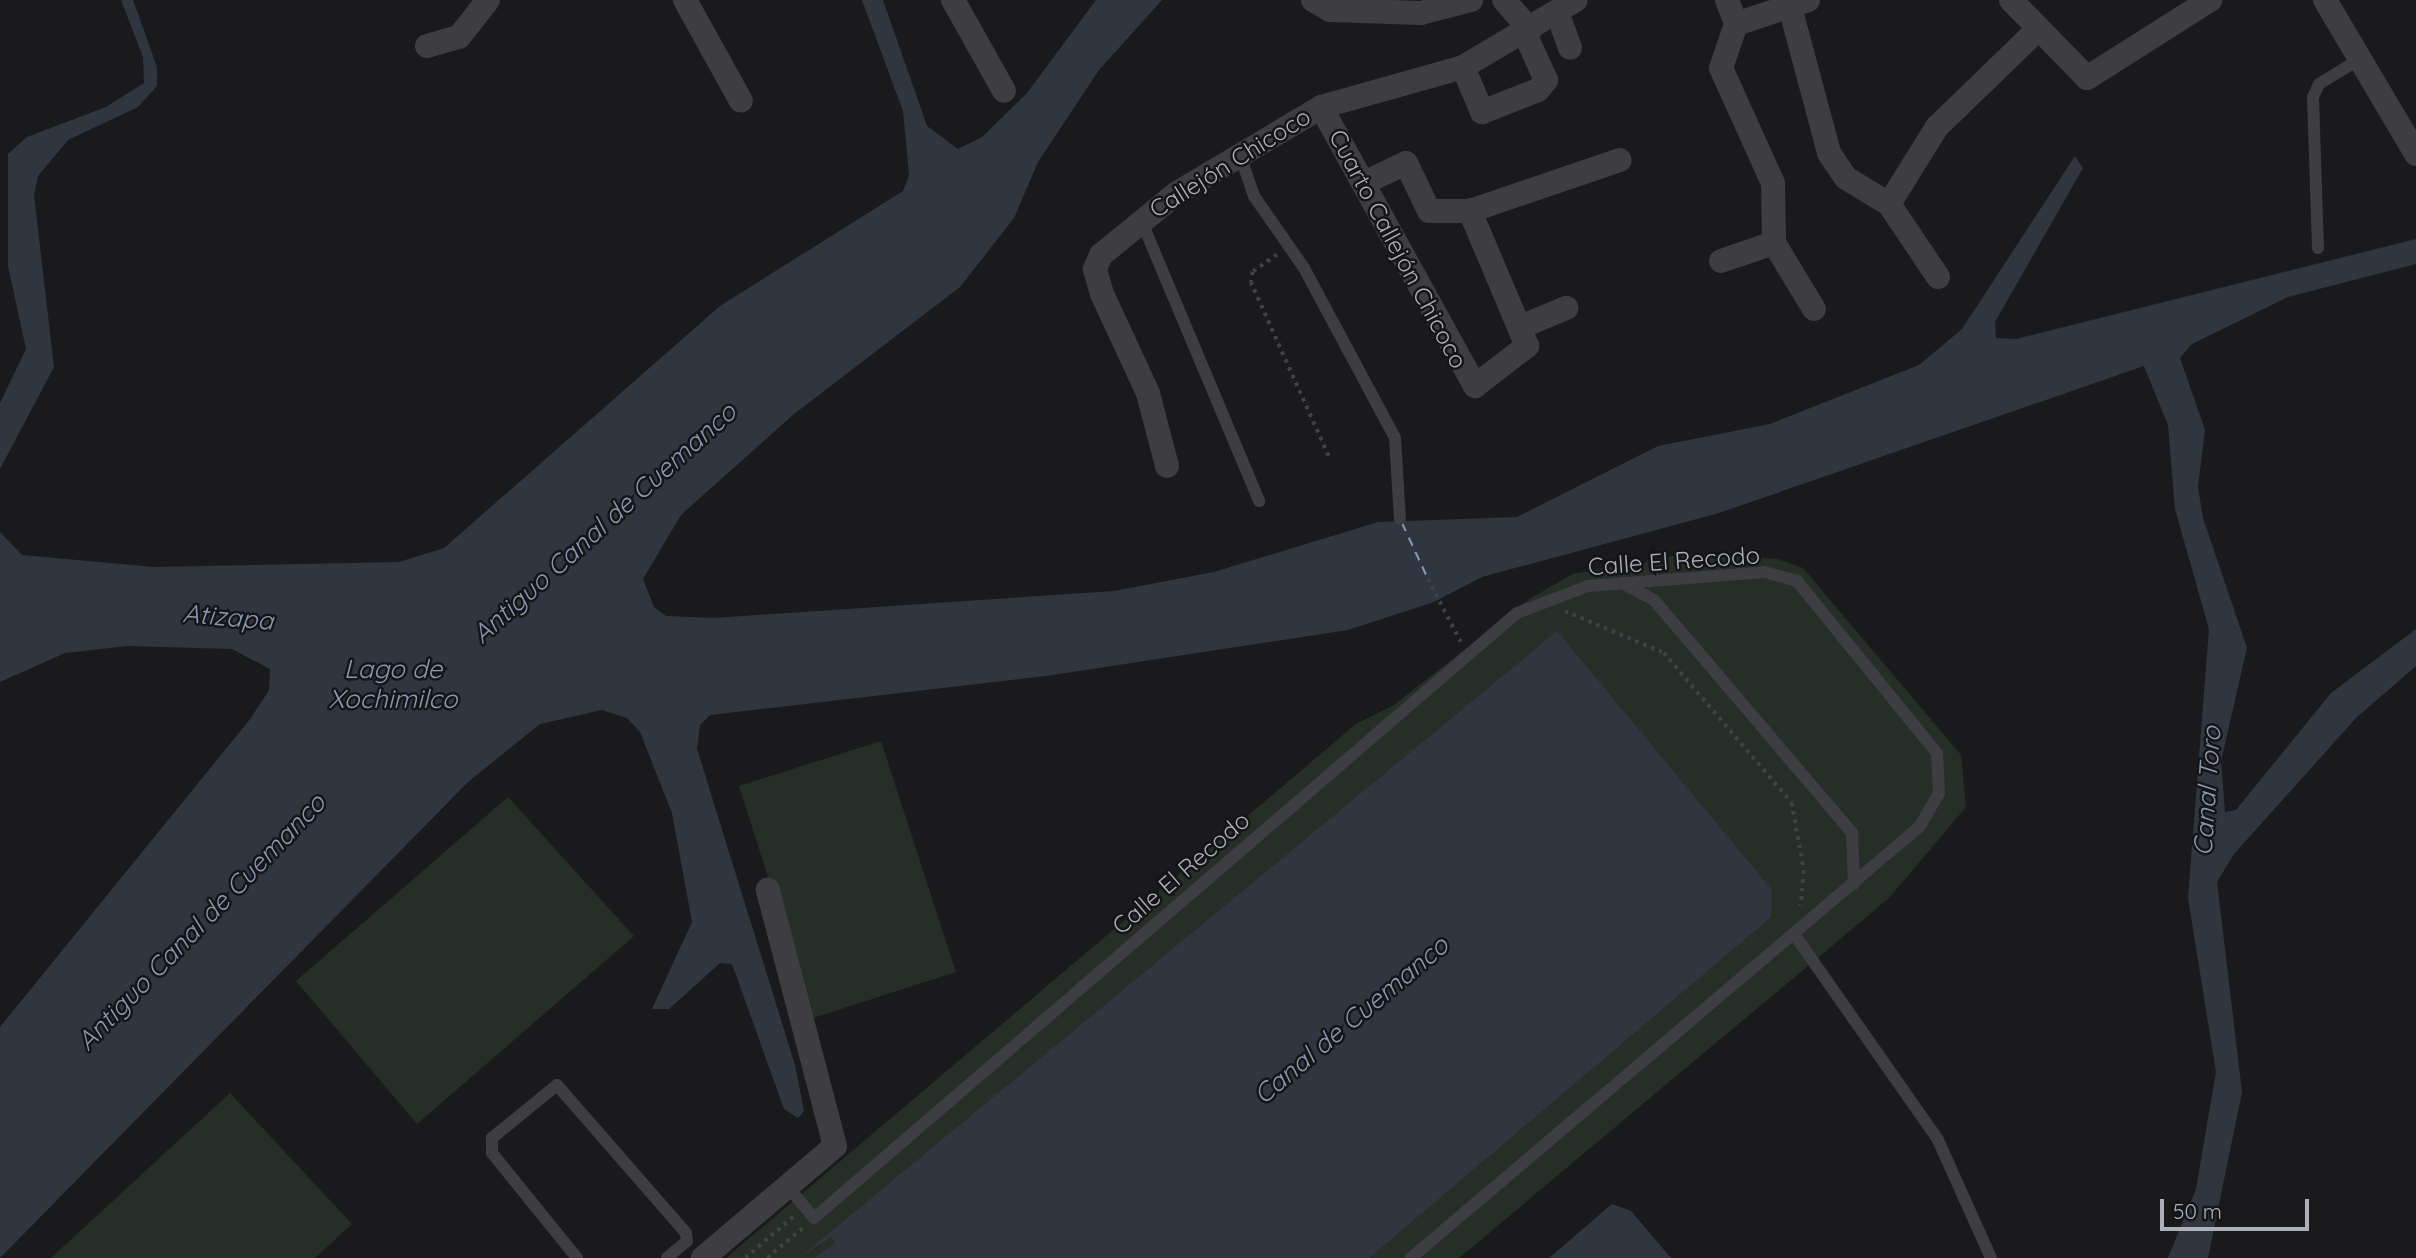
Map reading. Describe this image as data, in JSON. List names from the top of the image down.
{
  "streets": {
    "street": ["Callejón Chicoco", "Cuarto Callejón Chicoco"],
    "lane": ["Calle El Recodo"]
  },
  "crossings": [
    ["Callejón Chicoco", "Cuarto Callejón Chicoco"]
  ],
  "water": [
    "Antiguo Canal de Cuemanco",
    "Atizapa",
    "Lago de Xochimilco",
    "Canal Toro",
    "Canal de Cuemanco"
  ],
  "scale_bar": "50 m"
}
